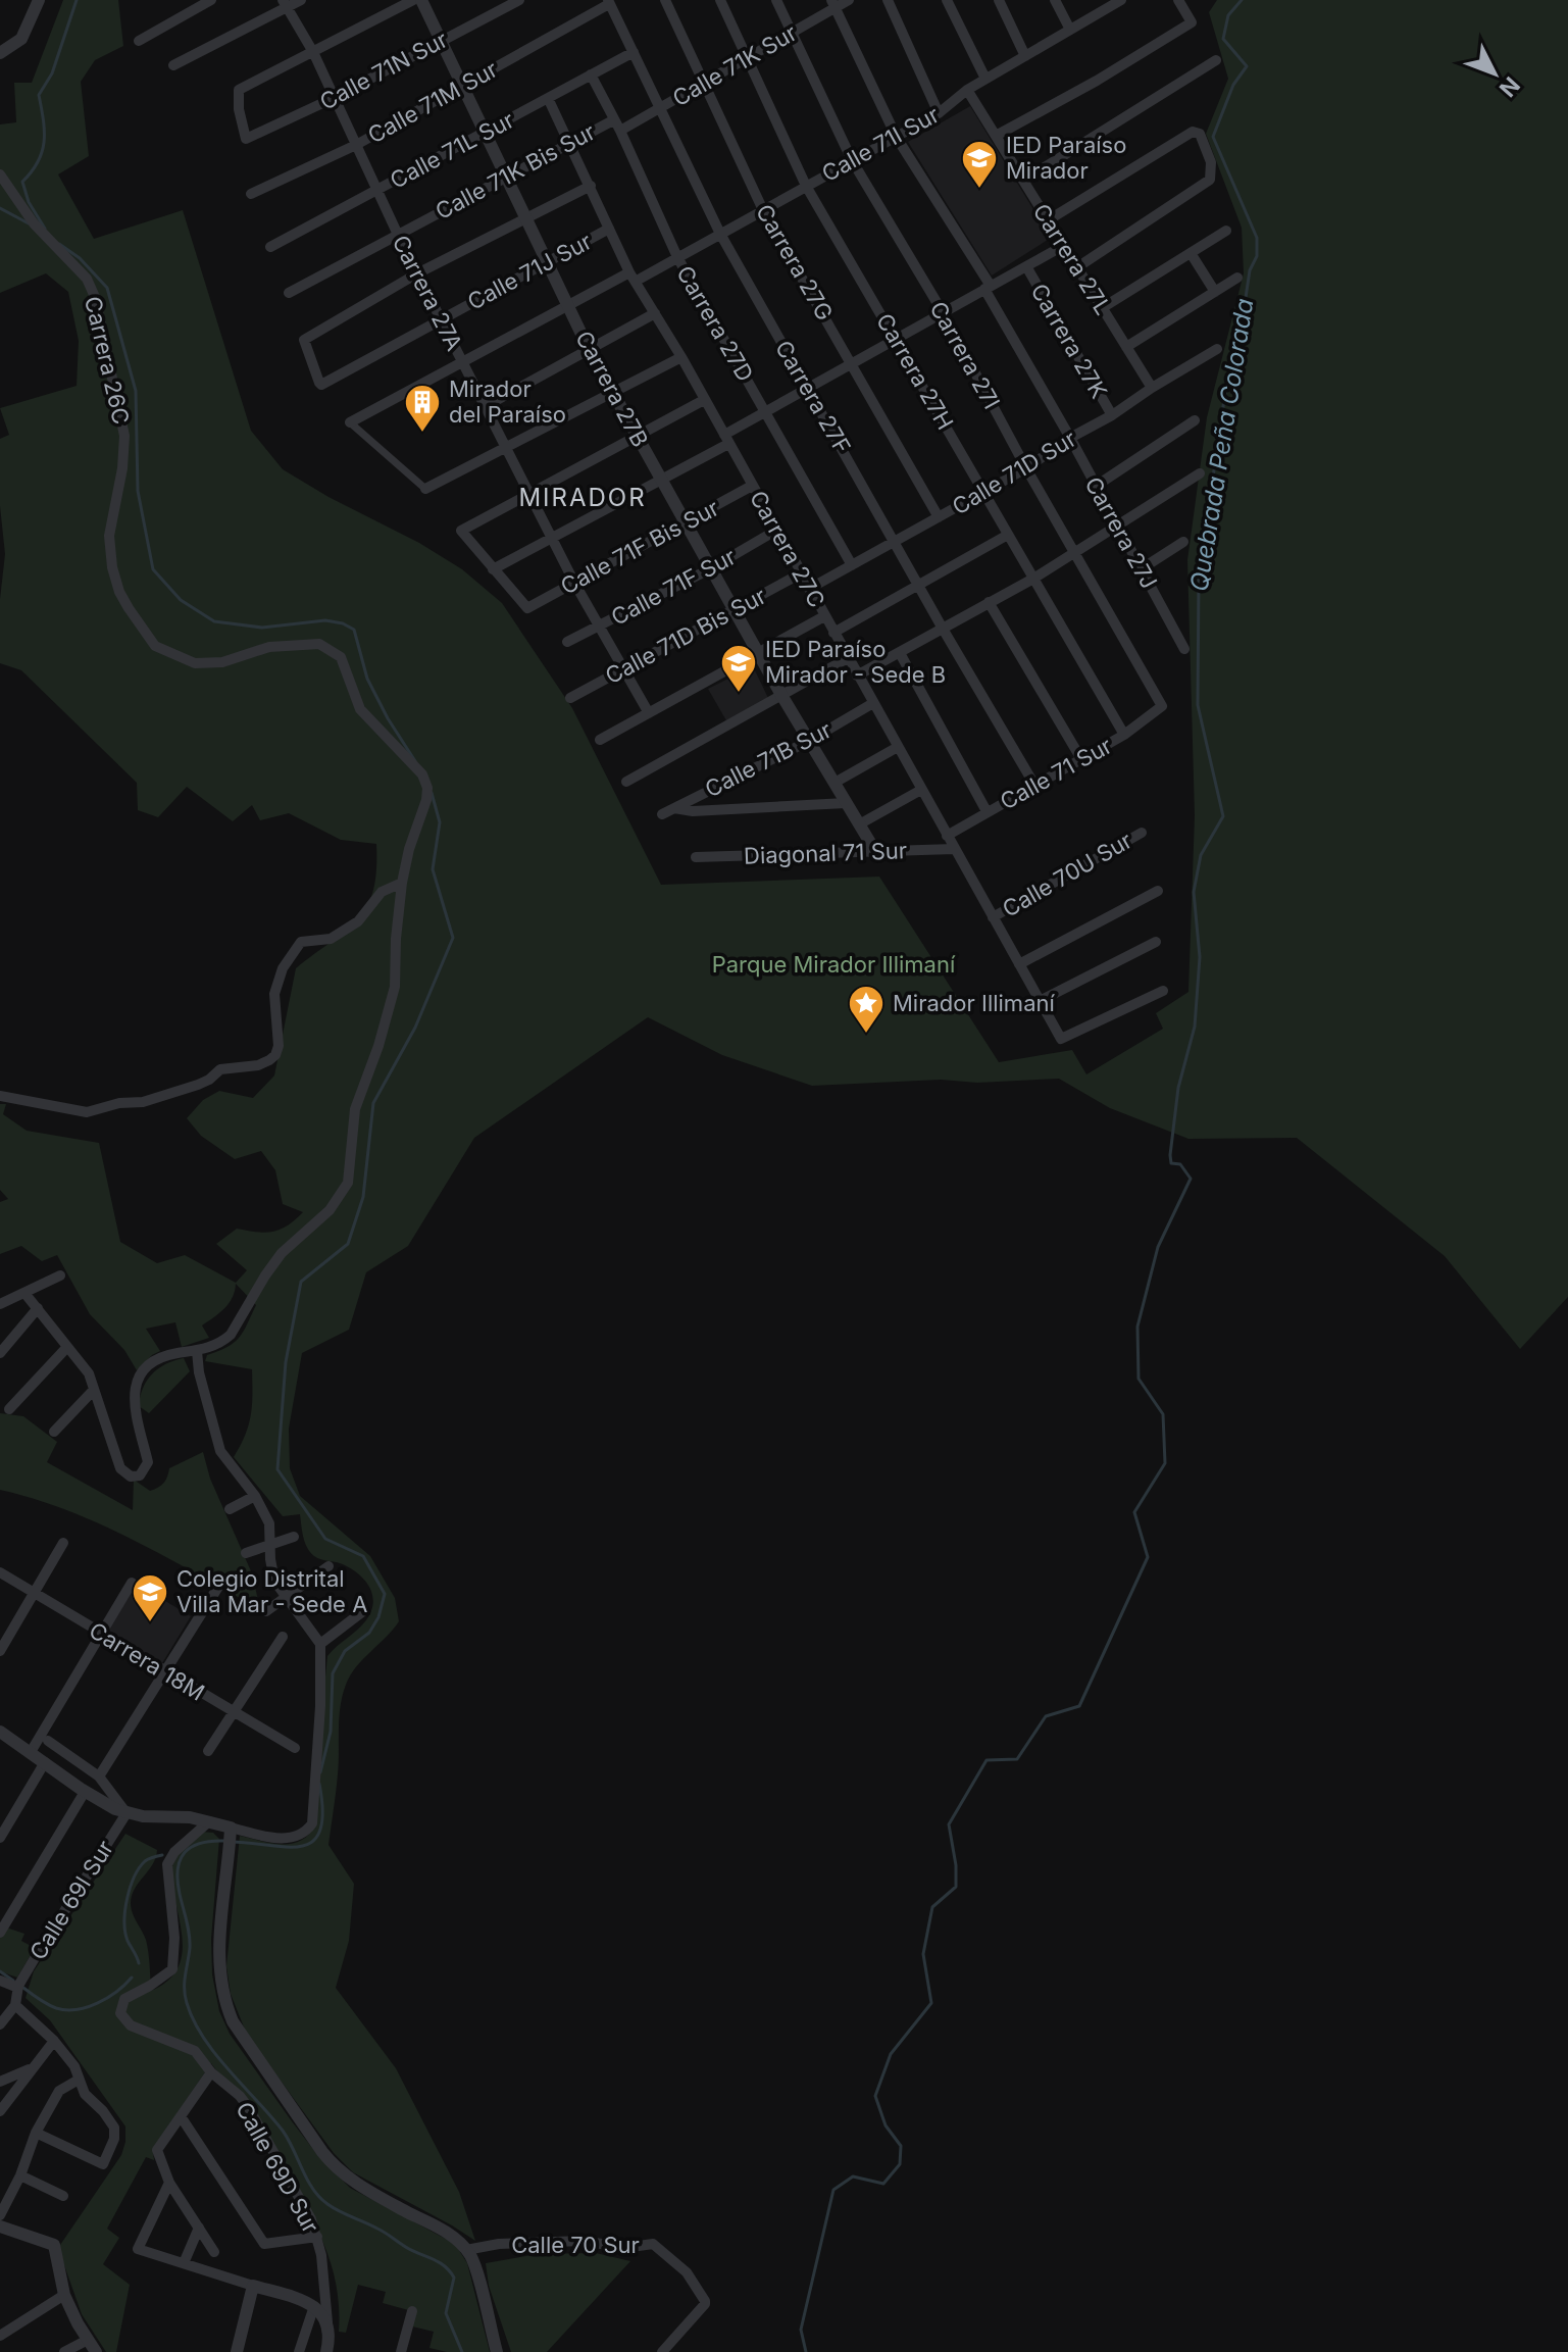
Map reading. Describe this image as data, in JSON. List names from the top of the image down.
{
  "streets": {
    "street": [
      "Calle 71K Sur",
      "Calle 71N Sur",
      "Calle 71M Sur",
      "Calle 71I Sur",
      "Calle 71L Sur",
      "Calle 71K Bis Sur",
      "Carrera 27L",
      "Carrera 27G",
      "Calle 71J Sur",
      "Carrera 27A",
      "Carrera 27D",
      "Carrera 27K",
      "Carrera 27I",
      "Carrera 26C",
      "Carrera 27H",
      "Carrera 27B",
      "Carrera 27F",
      "Calle 71D Sur",
      "Carrera 27J",
      "Calle 71F Bis Sur",
      "Carrera 27C",
      "Calle 71F Sur",
      "Calle 71D Bis Sur",
      "Calle 71B Sur",
      "Calle 71 Sur",
      "Diagonal 71 Sur",
      "Calle 70U Sur",
      "Carrera 18M",
      "Calle 69I Sur",
      "Calle 69D Sur",
      "Calle 70 Sur"
    ]
  },
  "crossings": [
    ["Calle 71K Sur", "Carrera 27G"],
    ["Calle 71K Sur", "Carrera 27D"],
    ["Calle 71K Sur", "Carrera 27I"],
    ["Calle 71K Sur", "Carrera 27H"],
    ["Calle 71K Sur", "Carrera 27F"],
    ["Calle 71K Sur", "Carrera 27J"],
    ["Calle 71N Sur", "Carrera 27A"],
    ["Calle 71N Sur", "Carrera 27B"],
    ["Calle 71M Sur", "Carrera 27A"],
    ["Calle 71M Sur", "Carrera 27B"],
    ["Calle 71M Sur", "Carrera 27F"],
    ["Calle 71I Sur", "Carrera 27L"],
    ["Calle 71I Sur", "Carrera 27G"],
    ["Calle 71I Sur", "Carrera 27A"],
    ["Calle 71I Sur", "Carrera 27D"],
    ["Calle 71I Sur", "Carrera 27I"],
    ["Calle 71I Sur", "Carrera 27H"],
    ["Calle 71I Sur", "Carrera 27B"],
    ["Calle 71I Sur", "Carrera 27F"],
    ["Calle 71I Sur", "Carrera 27J"],
    ["Calle 71I Sur", "Carrera 27C"],
    ["Calle 71L Sur", "Carrera 27A"],
    ["Calle 71L Sur", "Carrera 27D"],
    ["Calle 71L Sur", "Carrera 27B"],
    ["Calle 71L Sur", "Carrera 27F"],
    ["Calle 71L Sur", "Carrera 27C"],
    ["Calle 71K Bis Sur", "Carrera 27A"],
    ["Calle 71K Bis Sur", "Carrera 27D"],
    ["Calle 71K Bis Sur", "Carrera 27B"],
    ["Calle 71K Bis Sur", "Carrera 27C"],
    ["Carrera 27L", "Calle 71D Sur"],
    ["Carrera 27G", "Calle 71D Sur"],
    ["Calle 71J Sur", "Carrera 27A"],
    ["Calle 71J Sur", "Carrera 27B"],
    ["Calle 71J Sur", "Carrera 27C"],
    ["Carrera 27A", "Calle 71F Bis Sur"],
    ["Carrera 27A", "Calle 71F Sur"],
    ["Carrera 27A", "Calle 71D Bis Sur"],
    ["Carrera 27D", "Calle 71D Sur"],
    ["Carrera 27K", "Calle 71D Sur"],
    ["Carrera 27I", "Calle 71D Sur"],
    ["Carrera 27I", "Calle 71 Sur"],
    ["Carrera 27H", "Calle 71D Sur"],
    ["Carrera 27H", "Calle 71 Sur"],
    ["Carrera 27B", "Calle 71F Bis Sur"],
    ["Carrera 27B", "Calle 71F Sur"],
    ["Carrera 27B", "Calle 71D Bis Sur"],
    ["Carrera 27B", "Calle 71B Sur"],
    ["Carrera 27B", "Diagonal 71 Sur"],
    ["Carrera 27F", "Calle 71D Sur"],
    ["Carrera 27F", "Calle 71 Sur"],
    ["Calle 71D Sur", "Carrera 27J"],
    ["Calle 71D Sur", "Carrera 27C"],
    ["Calle 71F Bis Sur", "Carrera 27C"],
    ["Carrera 27C", "Calle 71F Sur"],
    ["Carrera 27C", "Calle 71D Bis Sur"],
    ["Carrera 27C", "Calle 71B Sur"],
    ["Carrera 27C", "Calle 71 Sur"],
    ["Carrera 27C", "Diagonal 71 Sur"],
    ["Carrera 27C", "Calle 70U Sur"]
  ],
  "districts": ["MIRADOR"],
  "water": ["Quebrada Peña Colorada"],
  "parks": ["Parque Mirador Illimaní"],
  "places": {
    "school or university": ["IED Paraíso Mirador", "IED Paraíso Mirador - Sede B", "Colegio Distrital Villa Mar - Sede A"],
    "building": ["Mirador del Paraíso"],
    "place": ["Mirador Illimaní"]
  },
  "north": "bottom right"
}
